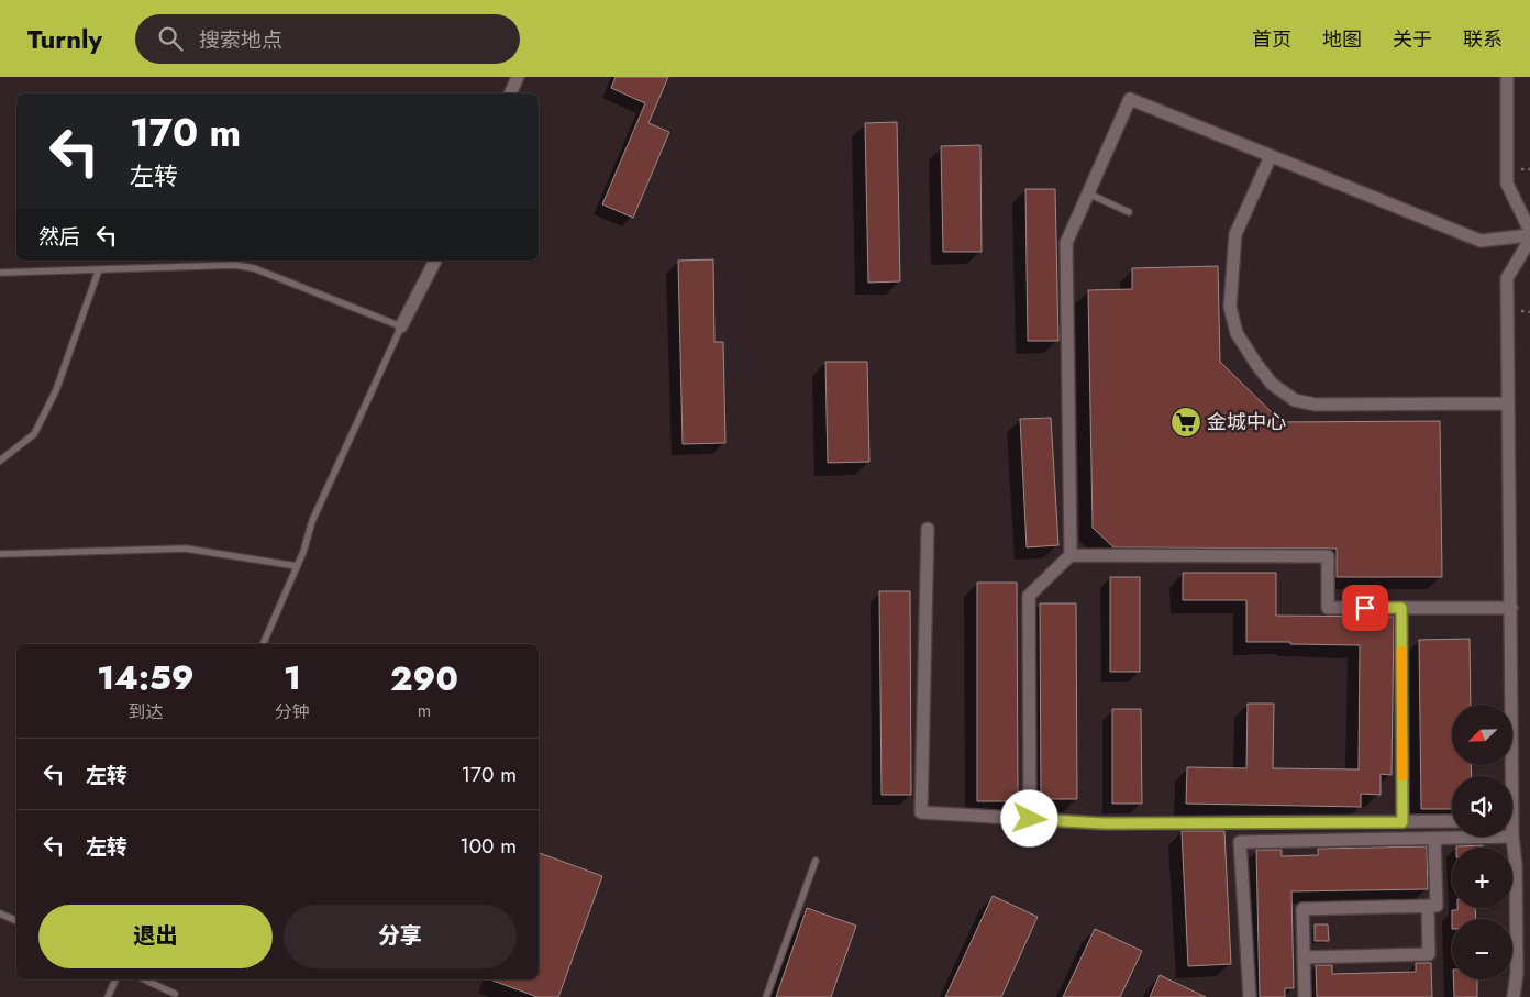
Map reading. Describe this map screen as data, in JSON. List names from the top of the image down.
{
  "places": {
    "supermarket": ["金城中心"]
  },
  "north": "bottom left",
  "page": {
    "header": "Turnly",
    "search": "搜索地点",
    "nav": [
      "首页",
      "地图",
      "关于",
      "联系"
    ],
    "turn": ["170 m", "左转"],
    "then": "然后",
    "eta": [
      "14:59",
      "到达",
      "1",
      "分钟",
      "290",
      "m"
    ],
    "map_buttons": ["+", "−"],
    "list": [
      {
        "name": "左转",
        "value": "170 m"
      },
      {
        "name": "左转",
        "value": "100 m"
      }
    ],
    "buttons": ["退出", "分享"]
  }
}
